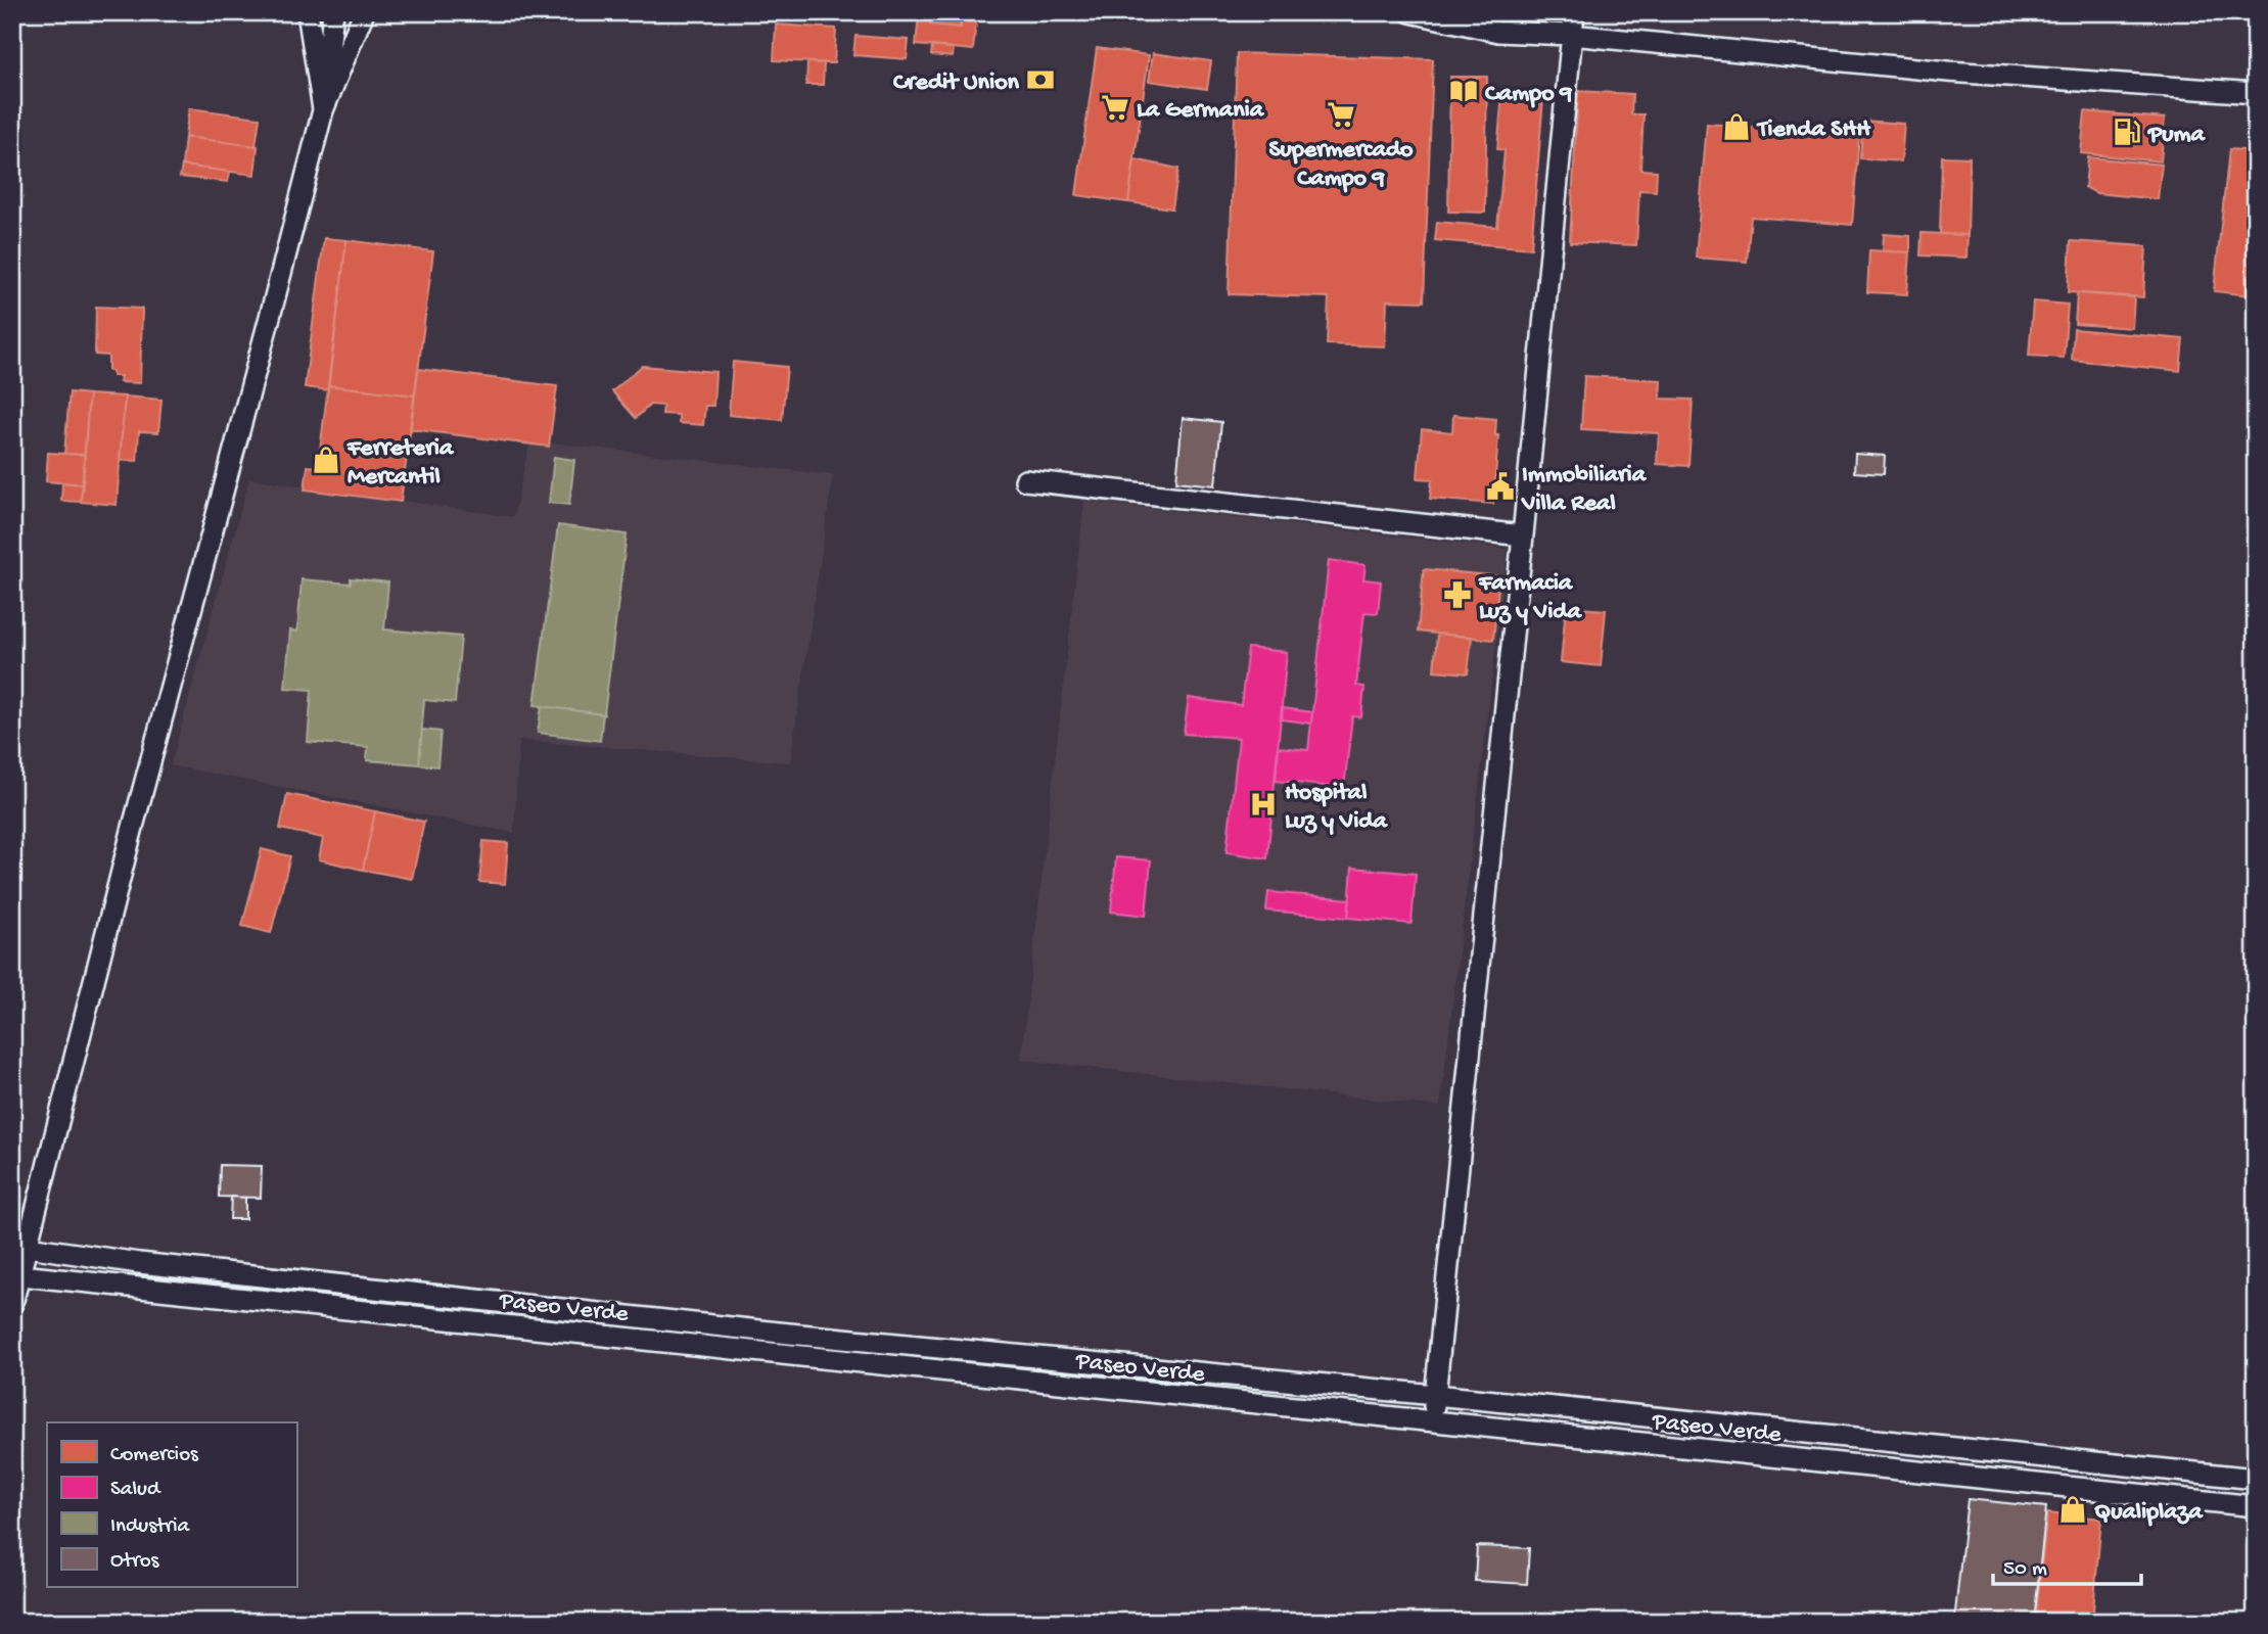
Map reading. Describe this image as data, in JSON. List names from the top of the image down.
{
  "streets": {
    "street": ["Paseo Verde"]
  },
  "places": {
    "bank": ["Credit Union"],
    "library": ["Campo 9"],
    "supermarket": ["La Germania", "Supermercado Campo 9"],
    "shop": ["Tienda SHH", "Ferreteria Mercantil", "Qualiplaza"],
    "fuel station": ["Puma"],
    "public building": ["Immobiliaria Villa Real"],
    "pharmacy": ["Farmacia Luz y Vida"],
    "hospital": ["Hospital Luz y Vida"]
  },
  "legend": [
    "Comercios",
    "Salud",
    "Industria",
    "Otros"
  ],
  "scale_bar": "50 m"
}
